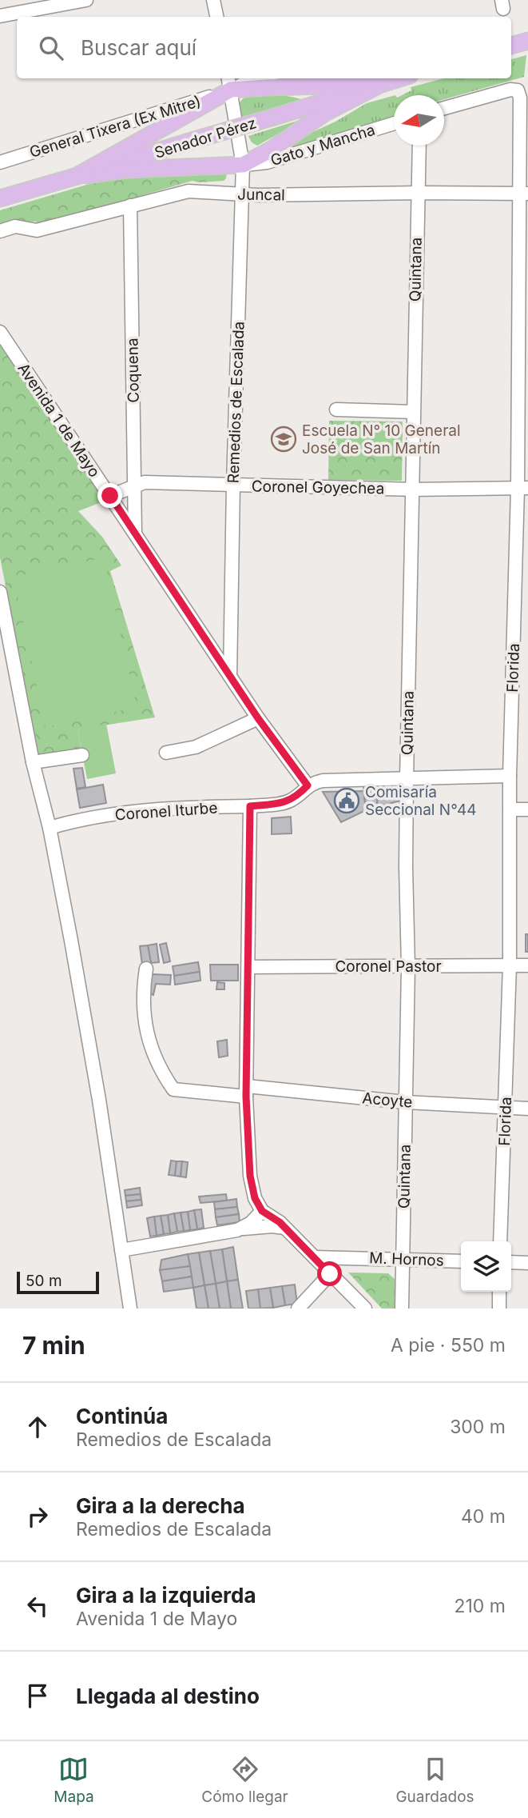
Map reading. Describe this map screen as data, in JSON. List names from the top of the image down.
{
  "streets": {
    "main road": ["Senador Pérez"],
    "street": [
      "General Tixera (Ex Mitre)",
      "Gato y Mancha",
      "Juncal",
      "Quintana",
      "Coquena",
      "Remedios de Escalada",
      "Avenida 1 de Mayo",
      "Coronel Goyechea",
      "Florida",
      "Coronel Iturbe",
      "Coronel Pastor",
      "Acoyte",
      "M. Hornos"
    ]
  },
  "crossings": [
    ["General Tixera (Ex Mitre)", "Remedios de Escalada"],
    ["Gato y Mancha", "Remedios de Escalada"],
    ["Juncal", "Quintana"],
    ["Juncal", "Coquena"],
    ["Juncal", "Remedios de Escalada"],
    ["Juncal", "Florida"],
    ["Quintana", "Coronel Goyechea"],
    ["Quintana", "Coronel Pastor"],
    ["Quintana", "Acoyte"],
    ["Quintana", "M. Hornos"],
    ["Coquena", "Avenida 1 de Mayo"],
    ["Coquena", "Coronel Goyechea"],
    ["Remedios de Escalada", "Avenida 1 de Mayo"],
    ["Remedios de Escalada", "Coronel Goyechea"],
    ["Avenida 1 de Mayo", "Coronel Goyechea"],
    ["Coronel Goyechea", "Florida"],
    ["Florida", "Coronel Pastor"],
    ["Florida", "Acoyte"]
  ],
  "places": {
    "school or university": ["Escuela N° 10 General José de San Martín"],
    "public building": ["Comisaría Seccional N°44"]
  },
  "scale_bar": "50 m",
  "north": "left",
  "page": {
    "search": "Buscar aquí",
    "scale": "50 m",
    "heading": ["7 min", "A pie · 550 m"],
    "list": [
      ["Continúa", "Remedios de Escalada", "300 m"],
      ["Gira a la derecha", "Remedios de Escalada", "40 m"],
      ["Gira a la izquierda", "Avenida 1 de Mayo", "210 m"],
      "Llegada al destino"
    ],
    "nav": ["Mapa", "Cómo llegar", "Guardados"]
  }
}
